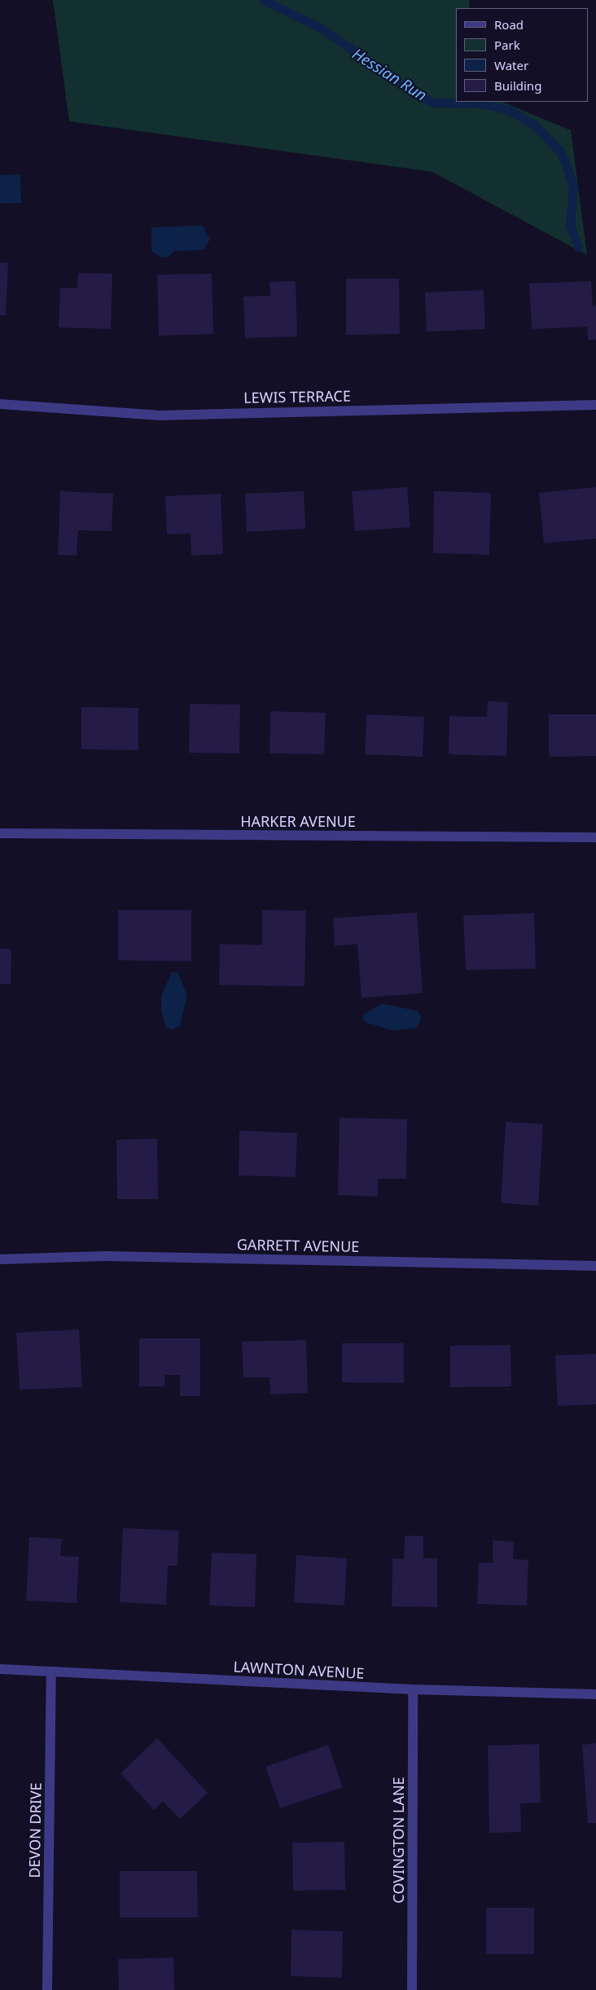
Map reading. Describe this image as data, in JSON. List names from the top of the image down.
{
  "streets": {
    "street": [
      "LEWIS TERRACE",
      "HARKER AVENUE",
      "GARRETT AVENUE",
      "LAWNTON AVENUE",
      "DEVON DRIVE",
      "COVINGTON LANE"
    ]
  },
  "crossings": [
    ["LAWNTON AVENUE", "DEVON DRIVE"],
    ["LAWNTON AVENUE", "COVINGTON LANE"]
  ],
  "water": ["Hessian Run"],
  "legend": [
    "Road",
    "Park",
    "Water",
    "Building"
  ]
}
